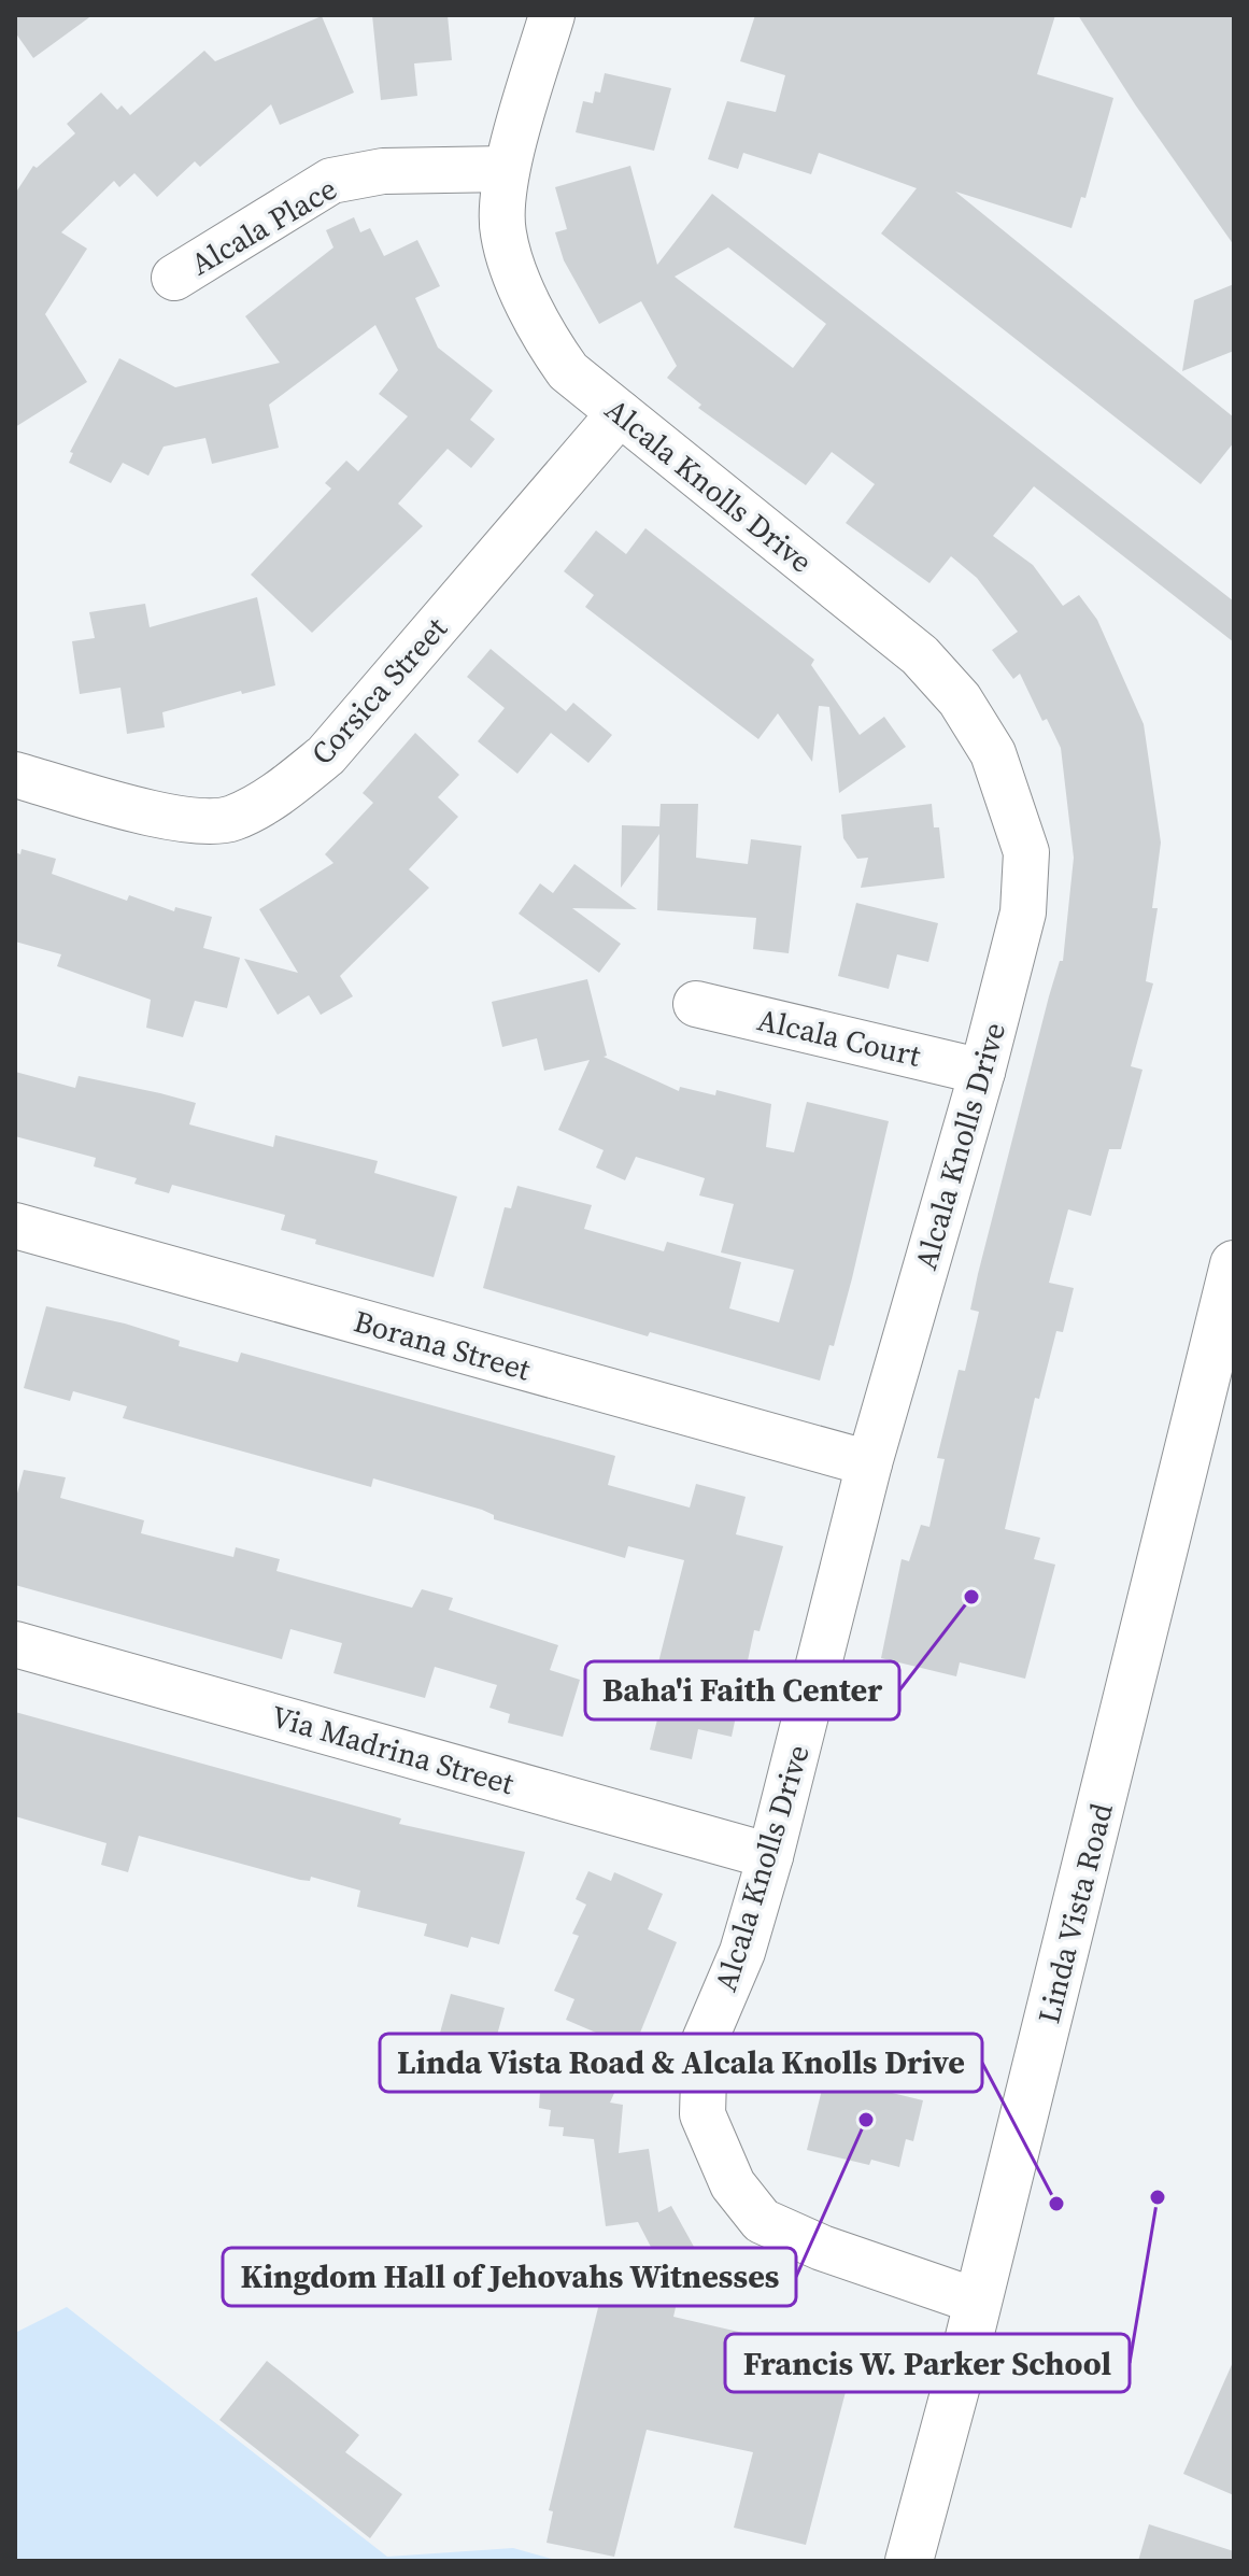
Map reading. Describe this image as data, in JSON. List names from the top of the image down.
{
  "streets": {
    "main road": ["Linda Vista Road"],
    "street": [
      "Alcala Place",
      "Alcala Knolls Drive",
      "Corsica Street",
      "Alcala Court",
      "Borana Street",
      "Via Madrina Street"
    ]
  },
  "crossings": [
    ["Alcala Place", "Alcala Knolls Drive"],
    ["Alcala Knolls Drive", "Corsica Street"],
    ["Alcala Knolls Drive", "Alcala Court"],
    ["Alcala Knolls Drive", "Borana Street"],
    ["Alcala Knolls Drive", "Via Madrina Street"],
    ["Alcala Knolls Drive", "Linda Vista Road"]
  ],
  "places": [
    "Baha'i Faith Center",
    "Kingdom Hall of Jehovahs Witnesses",
    "Francis W. Parker School",
    "Linda Vista Road & Alcala Knolls Drive"
  ]
}
